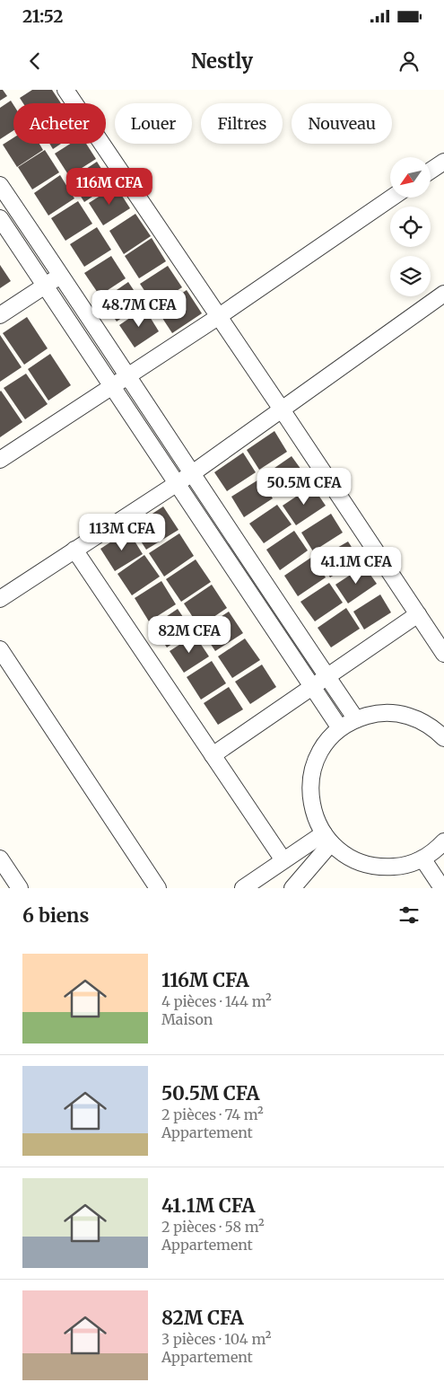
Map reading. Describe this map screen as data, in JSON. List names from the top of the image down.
{
  "north": "bottom left",
  "page": {
    "status": "21:52",
    "header": "Nestly",
    "chip": [
      "Acheter",
      "Louer",
      "Filtres",
      "Nouveau"
    ],
    "price": [
      "116M CFA",
      "48.7M CFA",
      "50.5M CFA",
      "113M CFA",
      "41.1M CFA",
      "82M CFA"
    ],
    "heading": "6 biens",
    "list": [
      {
        "name": "116M CFA",
        "note": "4 pièces · 144 m² · Maison"
      },
      {
        "name": "50.5M CFA",
        "note": "2 pièces · 74 m² · Appartement"
      },
      {
        "name": "41.1M CFA",
        "note": "2 pièces · 58 m² · Appartement"
      },
      {
        "name": "82M CFA",
        "note": "3 pièces · 104 m² · Appartement"
      }
    ]
  }
}
